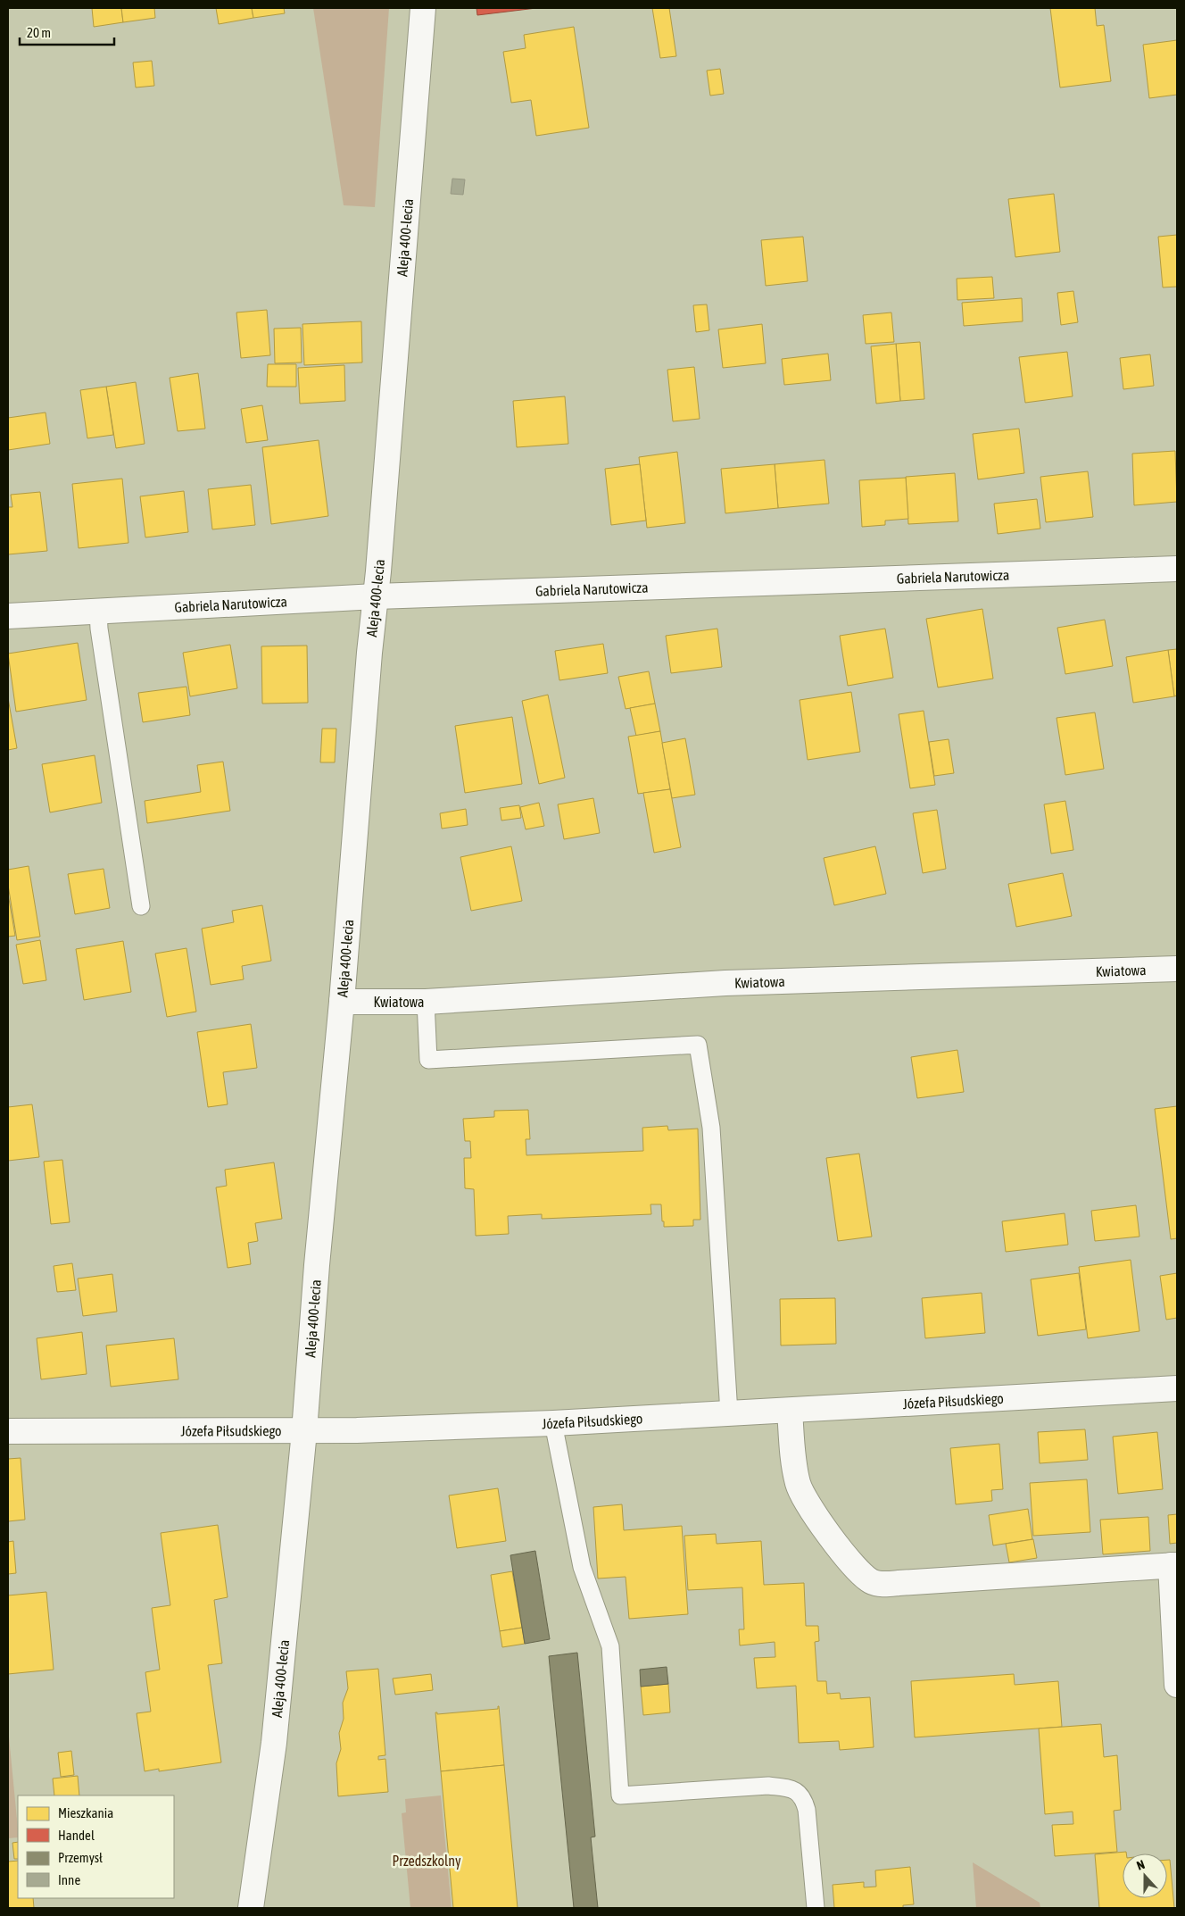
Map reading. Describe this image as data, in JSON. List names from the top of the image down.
{
  "streets": {
    "street": [
      "Aleja 400-lecia",
      "Gabriela Narutowicza",
      "Kwiatowa",
      "Józefa Piłsudskiego"
    ]
  },
  "crossings": [
    ["Aleja 400-lecia", "Gabriela Narutowicza"],
    ["Aleja 400-lecia", "Kwiatowa"],
    ["Aleja 400-lecia", "Józefa Piłsudskiego"]
  ],
  "parks": ["Przedszkolny"],
  "legend": [
    "Mieszkania",
    "Handel",
    "Przemysł",
    "Inne"
  ],
  "scale_bar": "20 m",
  "north": "top"
}
